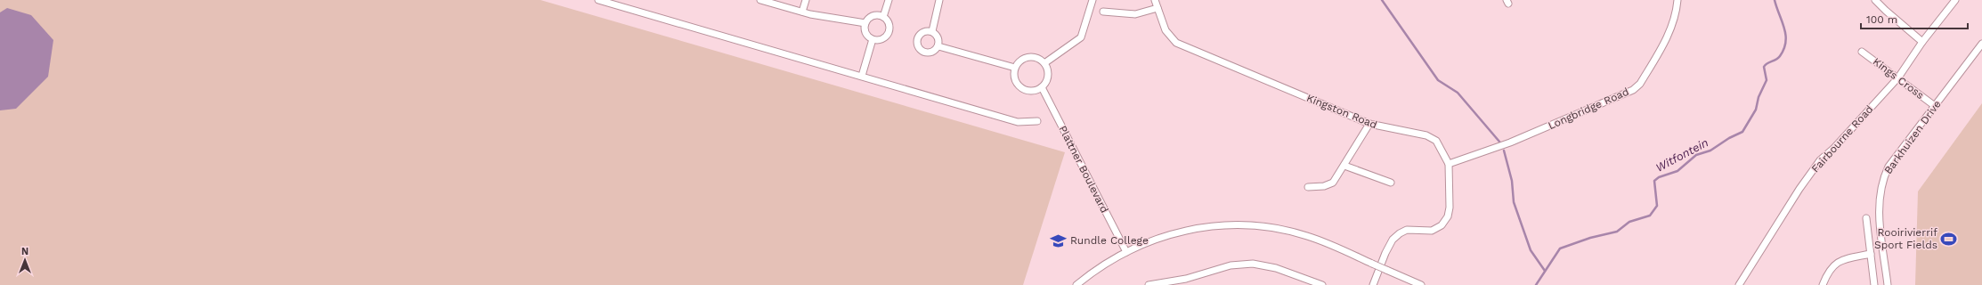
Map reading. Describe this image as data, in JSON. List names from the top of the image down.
{
  "streets": {
    "street": [
      "Kings Cross",
      "Longbridge Road",
      "Kingston Road",
      "Barkhuizen Drive",
      "Fairbourne Road",
      "Plattner Boulevard"
    ]
  },
  "crossings": [
    ["Kings Cross", "Barkhuizen Drive"],
    ["Kings Cross", "Fairbourne Road"],
    ["Longbridge Road", "Kingston Road"]
  ],
  "water": ["Witfontein"],
  "places": {
    "sports": ["Rooirivierrif Sport Fields"],
    "school or university": ["Rundle College"]
  },
  "scale_bar": "100 m",
  "north": "top"
}
